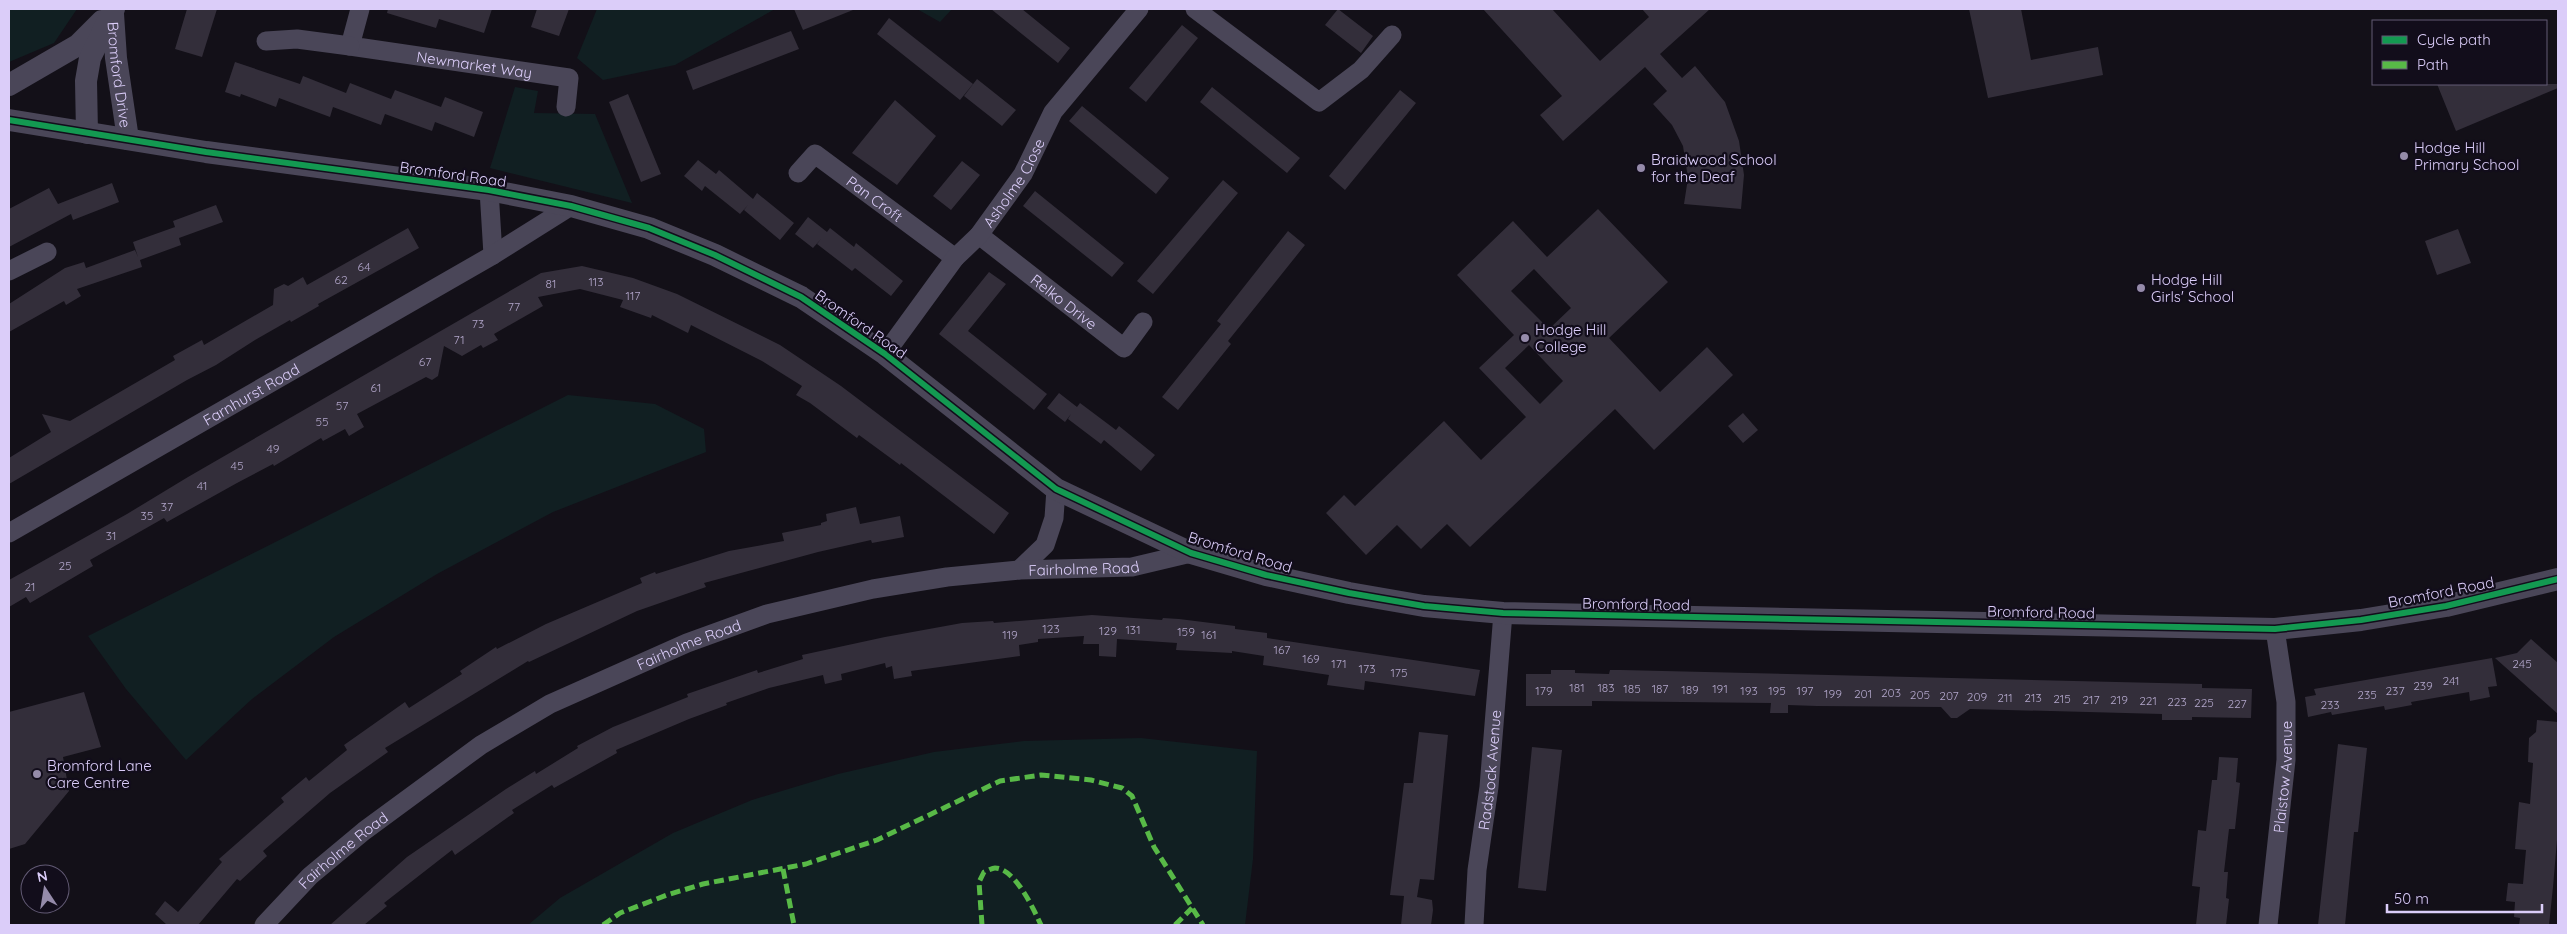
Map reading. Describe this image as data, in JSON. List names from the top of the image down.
{
  "streets": {
    "street": [
      "Newmarket Way",
      "Bromford Drive",
      "Bromford Road",
      "Asholme Close",
      "Pan Croft",
      "Relko Drive",
      "Farnhurst Road",
      "Fairholme Road",
      "Radstock Avenue",
      "Plaistow Avenue"
    ]
  },
  "crossings": [
    ["Bromford Drive", "Bromford Road"],
    ["Bromford Road", "Asholme Close"],
    ["Bromford Road", "Farnhurst Road"],
    ["Bromford Road", "Fairholme Road"],
    ["Bromford Road", "Radstock Avenue"],
    ["Bromford Road", "Plaistow Avenue"],
    ["Asholme Close", "Pan Croft"],
    ["Asholme Close", "Relko Drive"]
  ],
  "places": [
    "Hodge Hill Primary School",
    "Braidwood School for the Deaf",
    "Hodge Hill Girls' School",
    "Hodge Hill College",
    "Bromford Lane Care Centre"
  ],
  "house_numbers": [
    "64",
    "62",
    "113",
    "81",
    "117",
    "77",
    "73",
    "71",
    "67",
    "61",
    "57",
    "55",
    "49",
    "45",
    "41",
    "37",
    "35",
    "31",
    "25",
    "21",
    "123",
    "131",
    "129",
    "159",
    "119",
    "161",
    "167",
    "169",
    "171",
    "245",
    "173",
    "175",
    "241",
    "239",
    "181",
    "183",
    "185",
    "187",
    "191",
    "189",
    "179",
    "193",
    "195",
    "197",
    "237",
    "203",
    "199",
    "201",
    "205",
    "235",
    "207",
    "209",
    "211",
    "213",
    "215",
    "217",
    "219",
    "221",
    "223",
    "225",
    "227",
    "233"
  ],
  "legend": ["Cycle path", "Path"],
  "scale_bar": "50 m",
  "north": "top"
}
